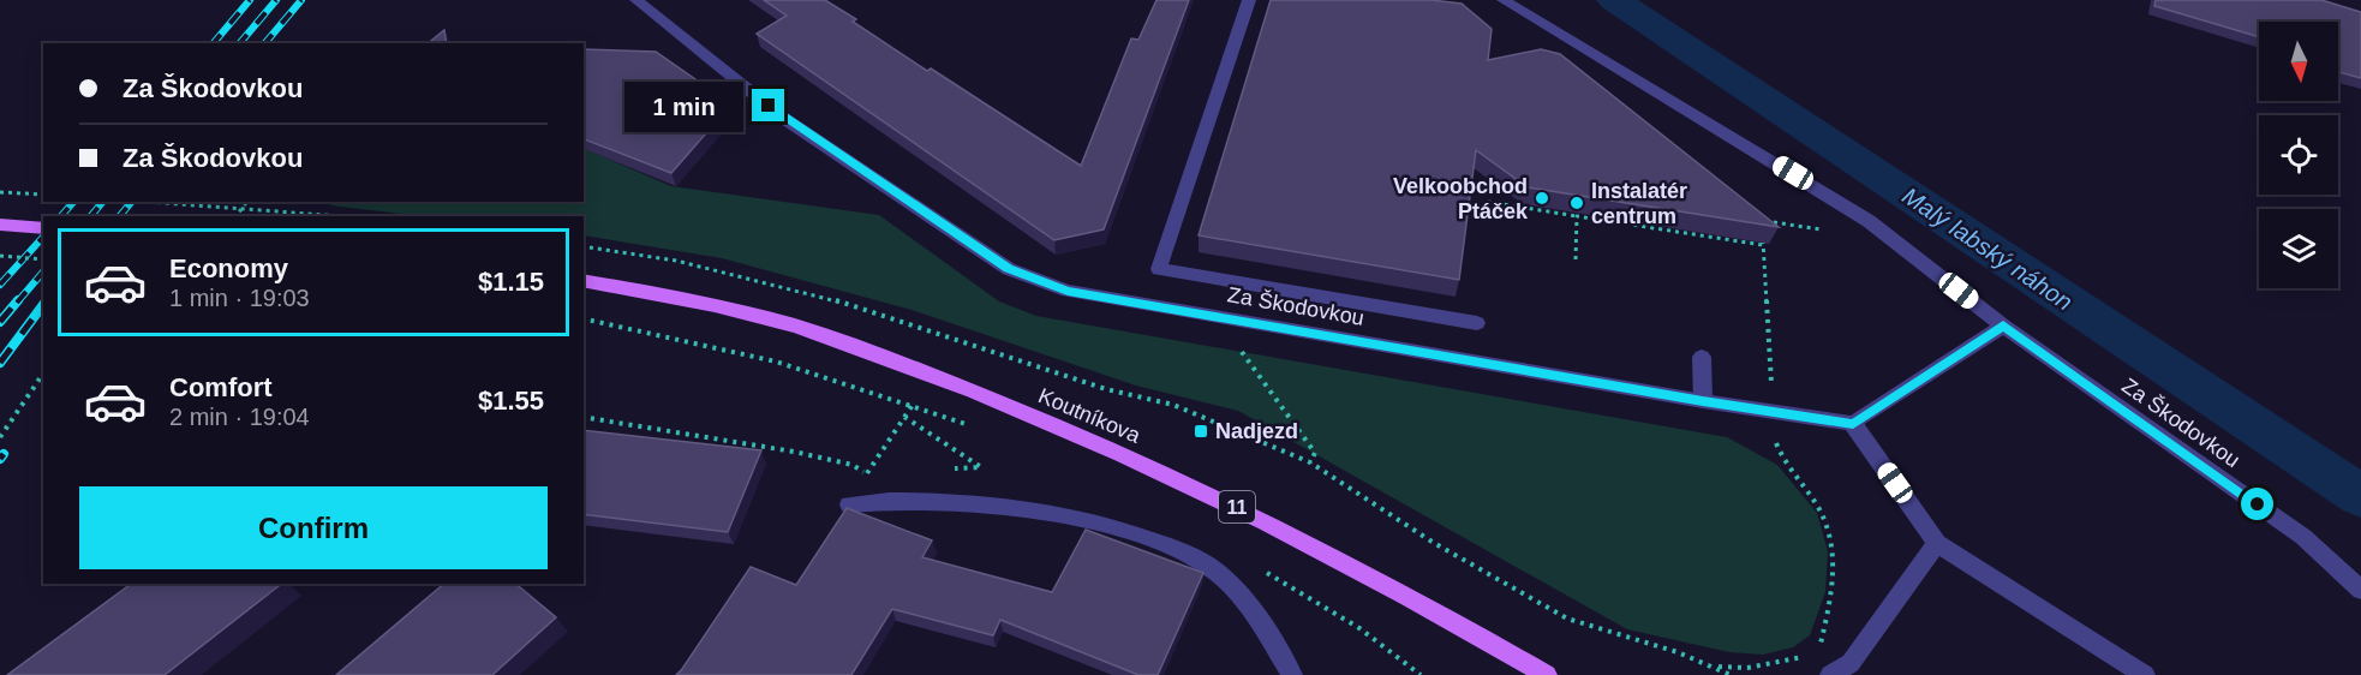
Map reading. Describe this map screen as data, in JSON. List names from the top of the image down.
{
  "streets": {
    "main road": ["Koutníkova", "11"],
    "street": ["Za Škodovkou"]
  },
  "water": ["Malý labský náhon"],
  "places": {
    "other": ["Velkoobchod Ptáček", "Instalatér centrum"],
    "transit": ["Nadjezd"]
  },
  "north": "bottom",
  "page": {
    "banner": ["Za Škodovkou", "Za Škodovkou"],
    "bubble": "1 min",
    "list": [
      {
        "name": "Economy",
        "note": "1 min · 19:03",
        "value": "$1.15"
      },
      {
        "name": "Comfort",
        "note": "2 min · 19:04",
        "value": "$1.55"
      }
    ],
    "buttons": "Confirm"
  }
}
